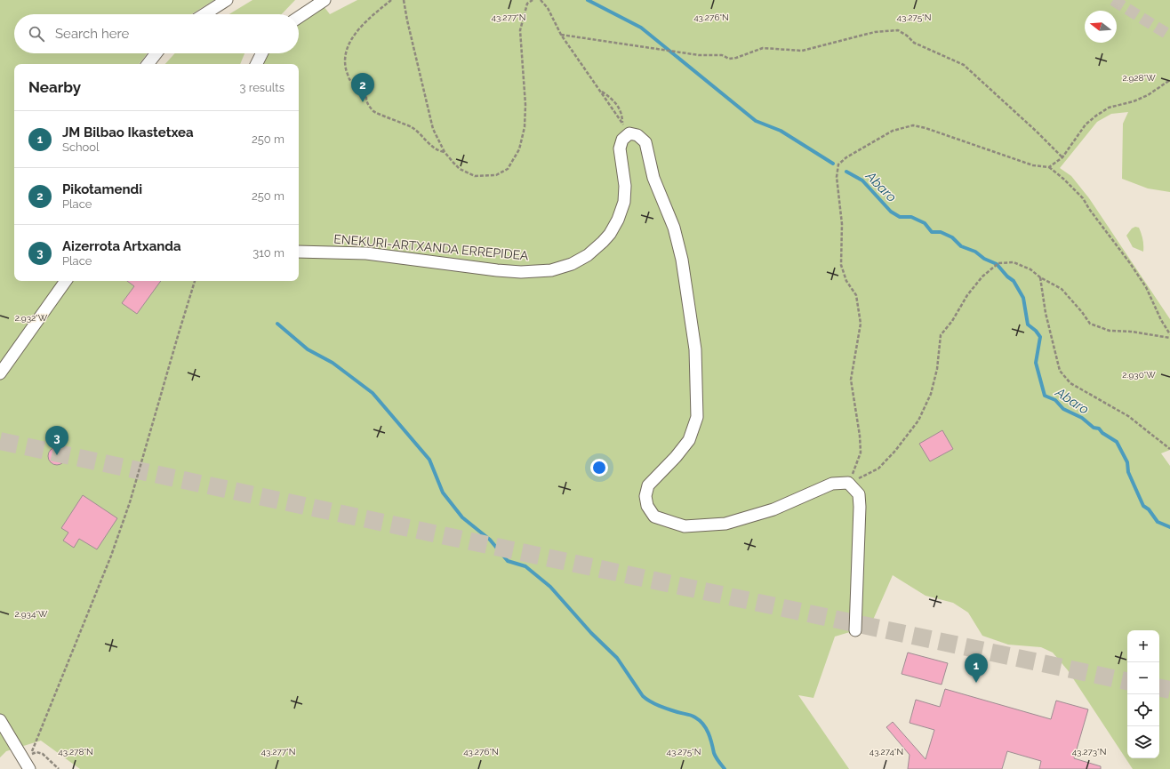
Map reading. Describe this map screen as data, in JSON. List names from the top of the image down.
{
  "streets": {
    "street": ["ENEKURI-ARTXANDA ERREPIDEA"]
  },
  "water": ["Abaro"],
  "north": "left",
  "page": {
    "search": "Search here",
    "heading": ["Nearby", "3 results"],
    "pins": ["2", "3", "1"],
    "list": [
      {
        "mark": "1",
        "name": "JM Bilbao Ikastetxea",
        "note": "School",
        "value": "250 m"
      },
      {
        "mark": "2",
        "name": "Pikotamendi",
        "note": "Place",
        "value": "250 m"
      },
      {
        "mark": "3",
        "name": "Aizerrota Artxanda",
        "note": "Place",
        "value": "310 m"
      }
    ],
    "map_buttons": ["+", "−"]
  },
  "coordinates": [
    "43.277°N",
    "43.276°N",
    "43.275°N",
    "2.928°W",
    "2.932°W",
    "2.930°W",
    "2.934°W",
    "43.278°N",
    "43.274°N",
    "43.273°N"
  ]
}
